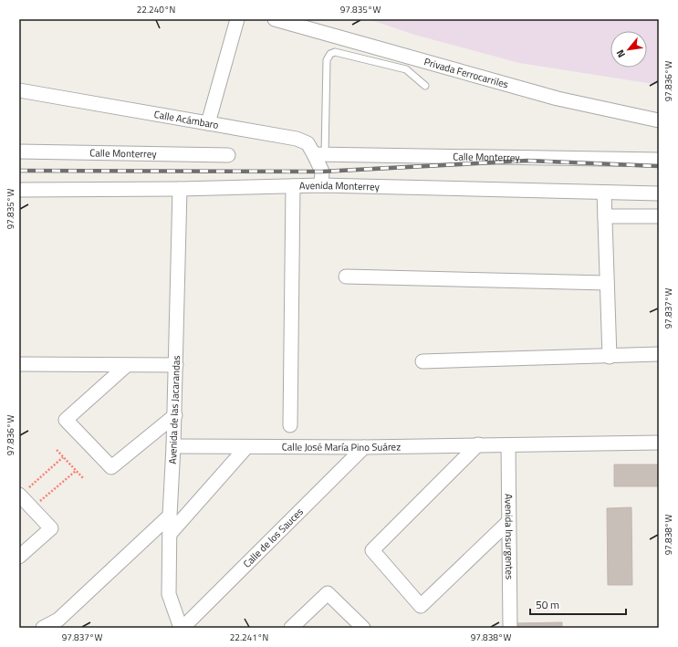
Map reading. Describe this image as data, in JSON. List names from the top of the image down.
{
  "streets": {
    "street": [
      "Privada Ferrocarriles",
      "Calle Acámbaro",
      "Calle Monterrey",
      "Avenida Monterrey",
      "Avenida de las Jacarandas",
      "Calle José María Pino Suárez",
      "Avenida Insurgentes",
      "Calle de los Sauces"
    ]
  },
  "crossings": [
    ["Calle Acámbaro", "Calle Monterrey"],
    ["Calle Acámbaro", "Avenida Monterrey"],
    ["Avenida Monterrey", "Avenida de las Jacarandas"],
    ["Avenida de las Jacarandas", "Calle José María Pino Suárez"],
    ["Avenida de las Jacarandas", "Calle de los Sauces"],
    ["Calle José María Pino Suárez", "Avenida Insurgentes"],
    ["Calle José María Pino Suárez", "Calle de los Sauces"]
  ],
  "scale_bar": "50 m",
  "north": "bottom left",
  "coordinates": [
    "22.240°N",
    "97.835°W",
    "97.836°W",
    "97.837°W",
    "97.838°W",
    "22.241°N"
  ]
}
